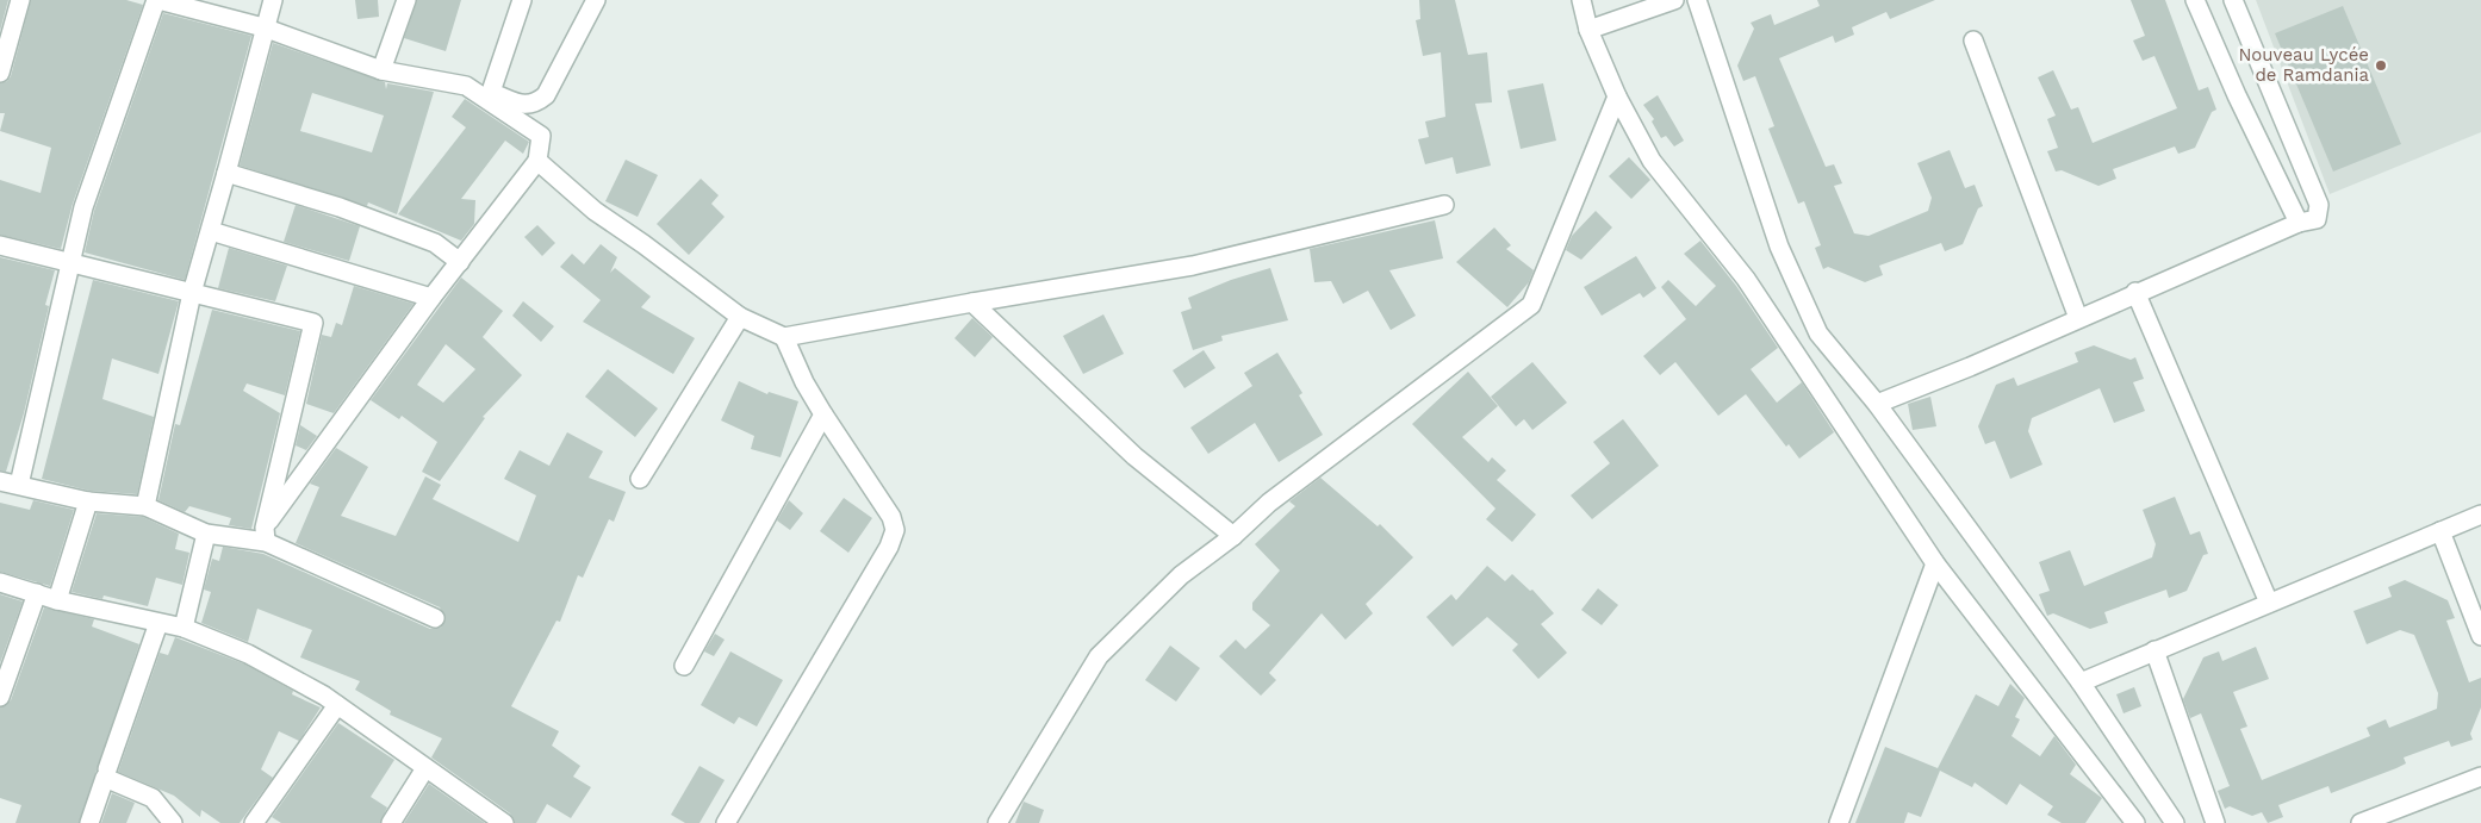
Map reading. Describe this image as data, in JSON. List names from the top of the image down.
{
  "places": ["Nouveau Lycée de Ramdania"]
}
